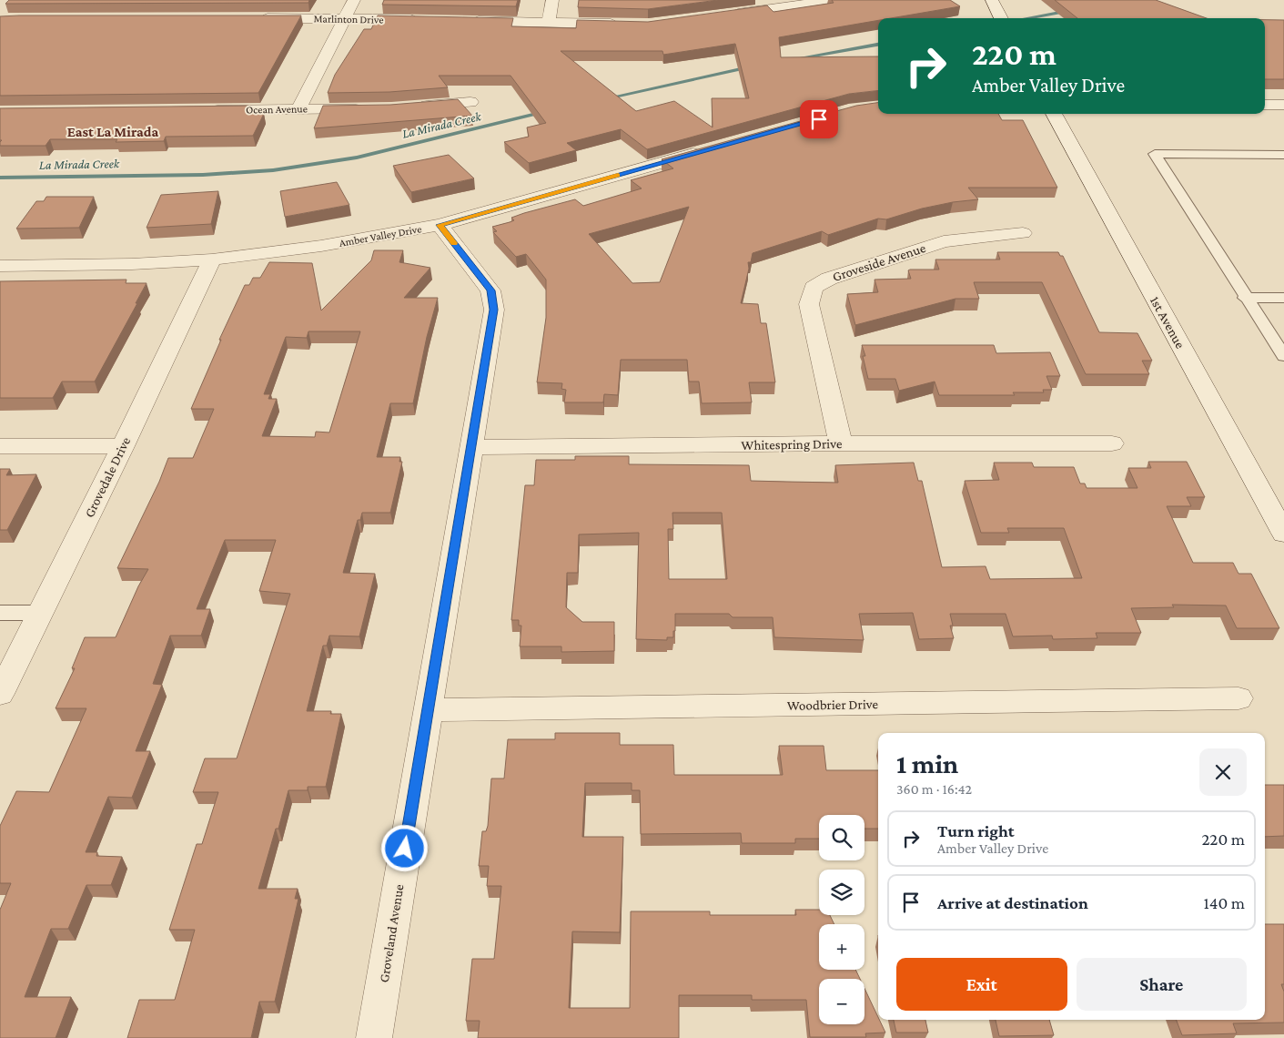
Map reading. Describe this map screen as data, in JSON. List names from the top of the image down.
{
  "streets": {
    "street": [
      "Marlinton Drive",
      "Ocean Avenue",
      "Amber Valley Drive",
      "Groveside Avenue",
      "1st Avenue",
      "Whitespring Drive",
      "Grovedale Drive",
      "Woodbrier Drive",
      "Groveland Avenue"
    ]
  },
  "crossings": [
    ["Amber Valley Drive", "Grovedale Drive"],
    ["Amber Valley Drive", "Groveland Avenue"],
    ["Groveside Avenue", "Whitespring Drive"],
    ["Whitespring Drive", "Groveland Avenue"],
    ["Woodbrier Drive", "Groveland Avenue"]
  ],
  "districts": ["East La Mirada"],
  "water": ["La Mirada Creek"],
  "page": {
    "turn": ["220 m", "Amber Valley Drive"],
    "heading": ["1 min", "360 m · 16:42"],
    "list": [
      {
        "name": "Turn right",
        "note": "Amber Valley Drive",
        "value": "220 m"
      },
      {
        "name": "Arrive at destination",
        "value": "140 m"
      }
    ],
    "map_buttons": ["+", "−"],
    "buttons": ["Exit", "Share"]
  }
}
